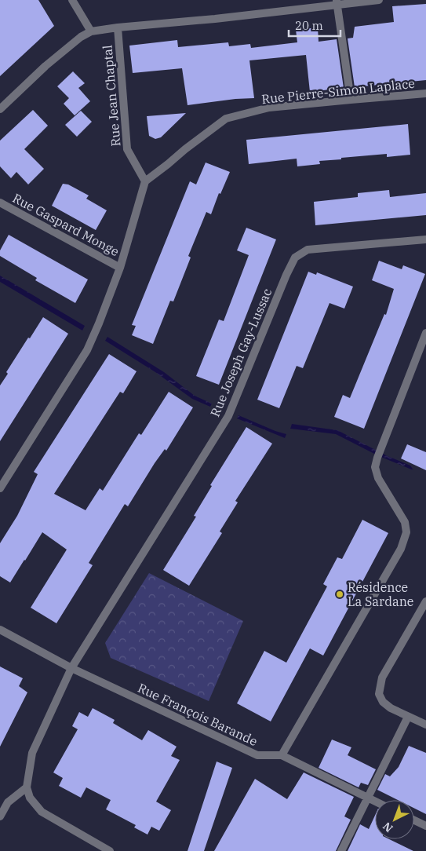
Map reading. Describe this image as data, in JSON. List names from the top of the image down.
{
  "streets": {
    "street": [
      "Rue Pierre-Simon Laplace",
      "Rue Jean Chaptal",
      "Rue Gaspard Monge",
      "Rue Joseph Gay-Lussac",
      "Rue François Barande"
    ]
  },
  "crossings": [
    ["Rue Pierre-Simon Laplace", "Rue Jean Chaptal"],
    ["Rue Joseph Gay-Lussac", "Rue François Barande"]
  ],
  "places": ["Résidence La Sardane"],
  "scale_bar": "20 m",
  "north": "bottom left"
}
